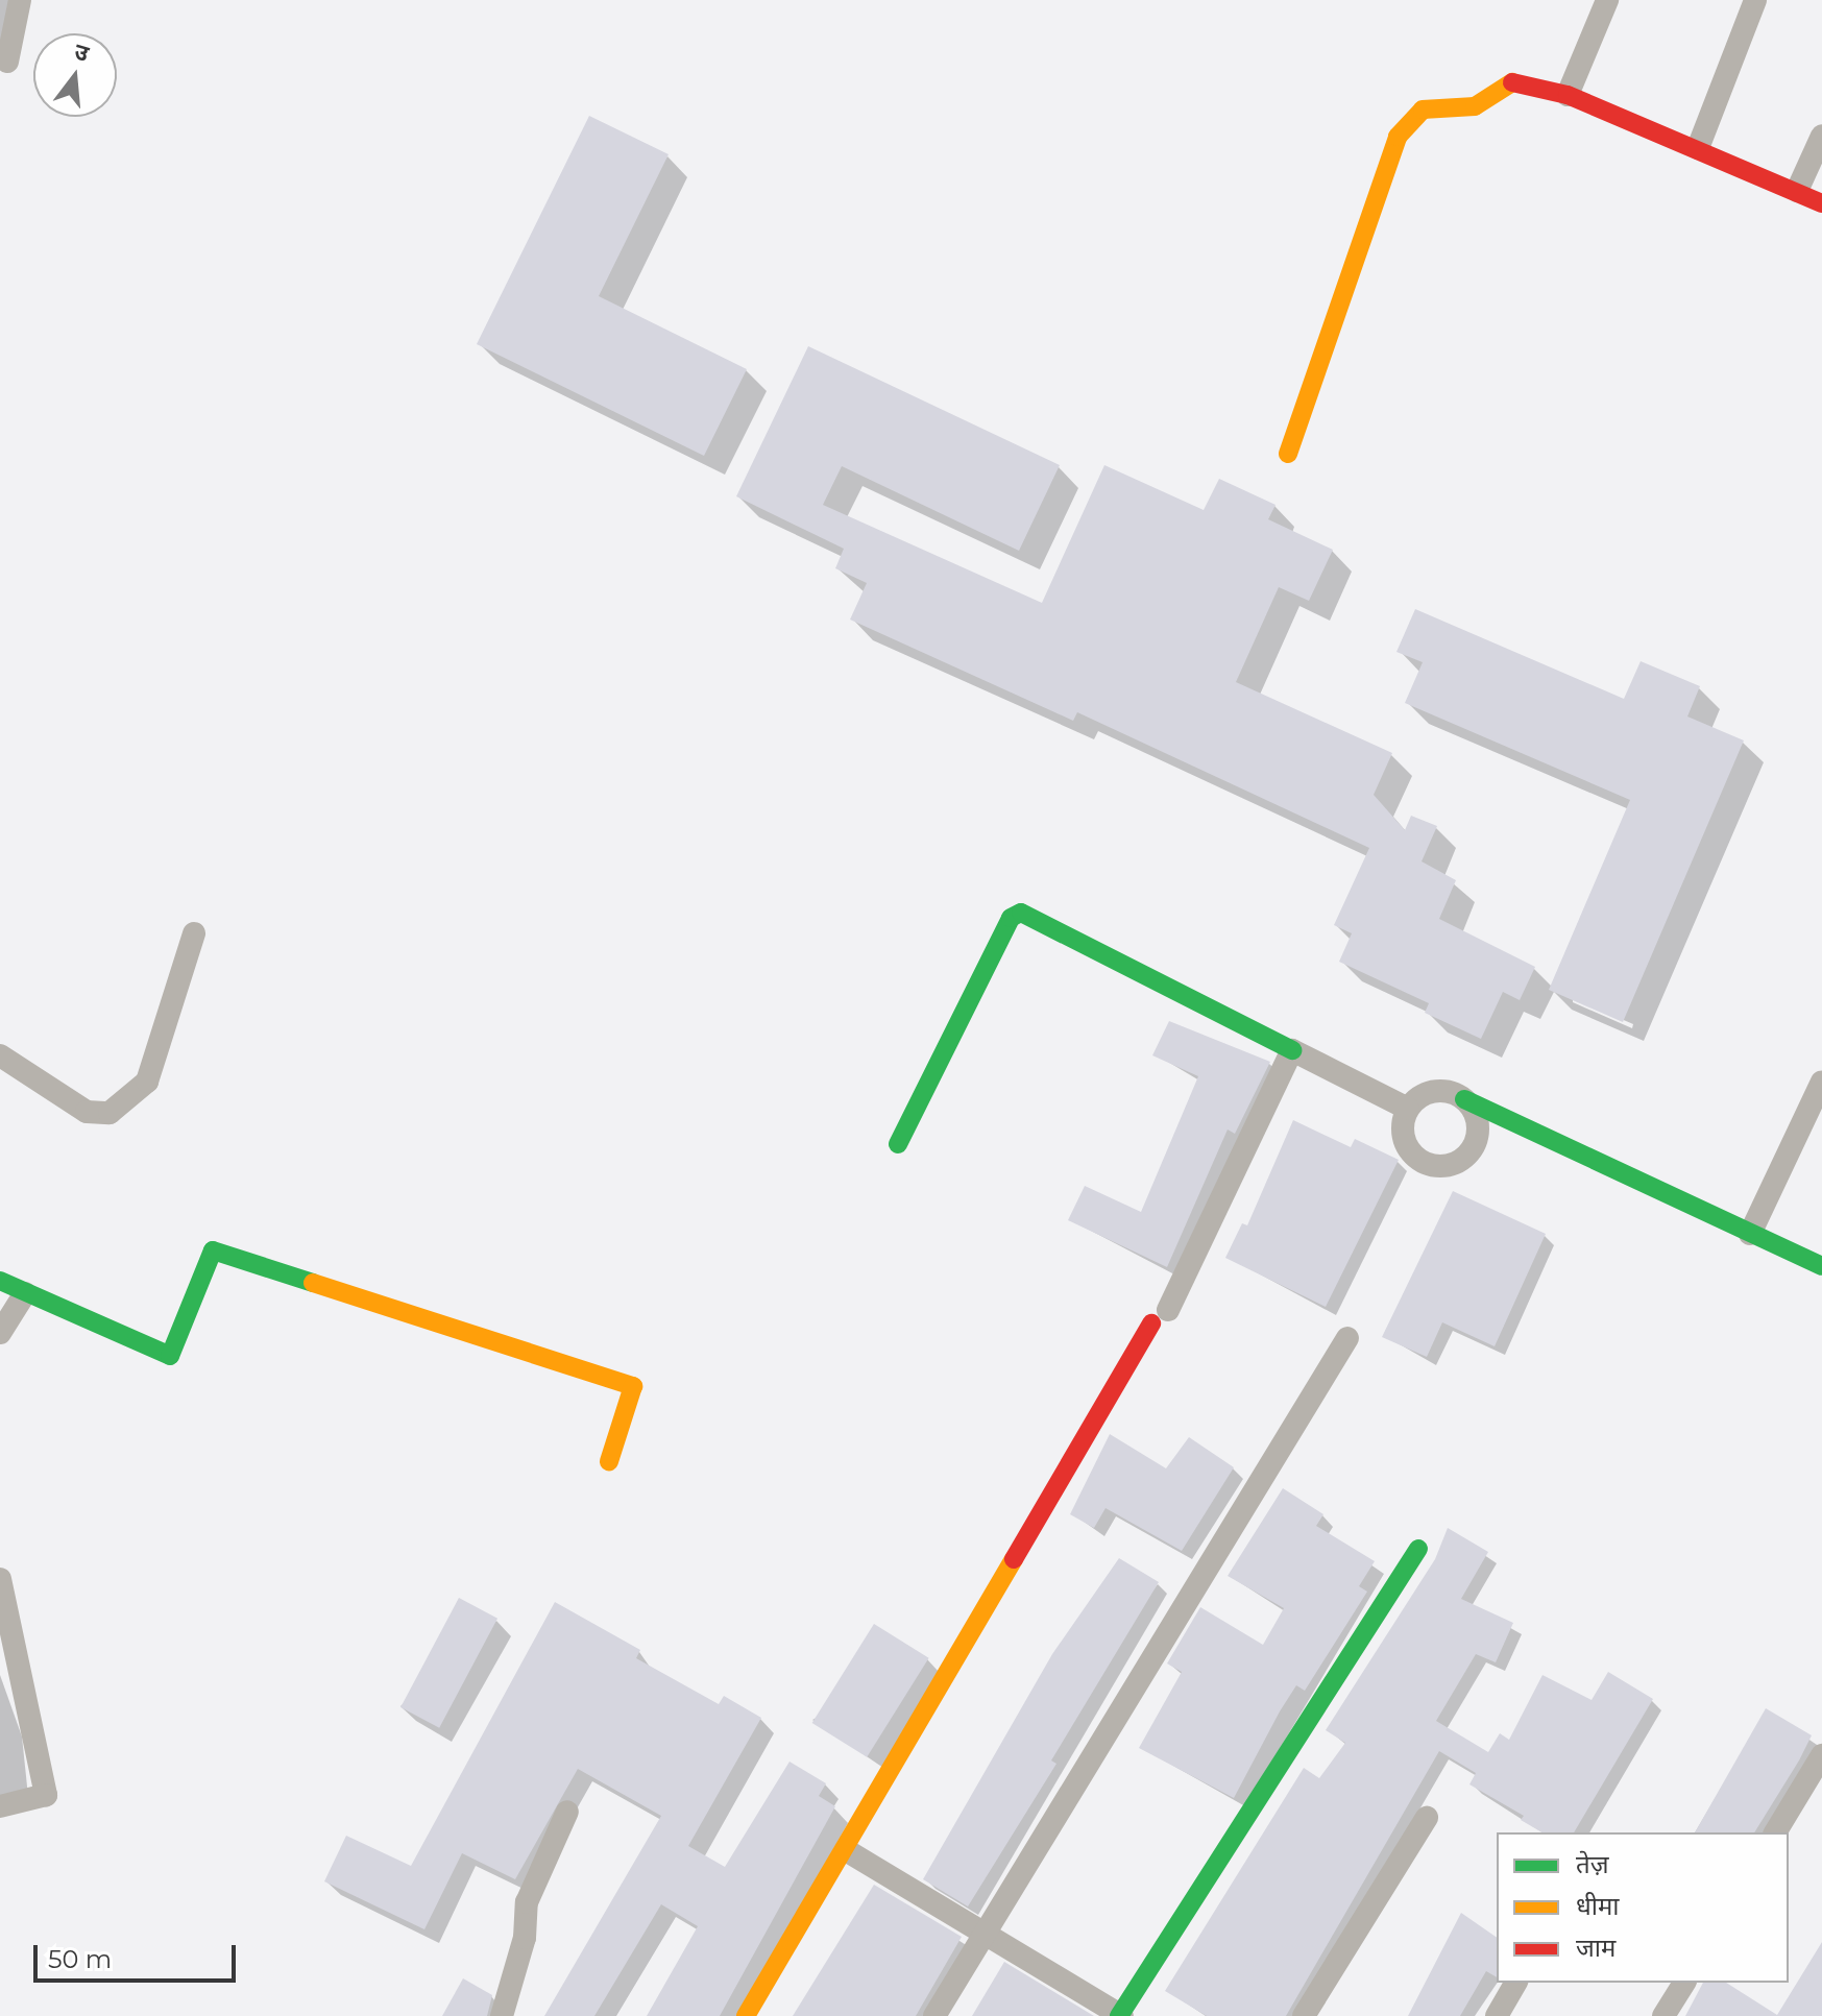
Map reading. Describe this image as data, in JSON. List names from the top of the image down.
{
  "legend": ["तेज़", "धीमा", "जाम"],
  "scale_bar": "50 m",
  "north": "top"
}
